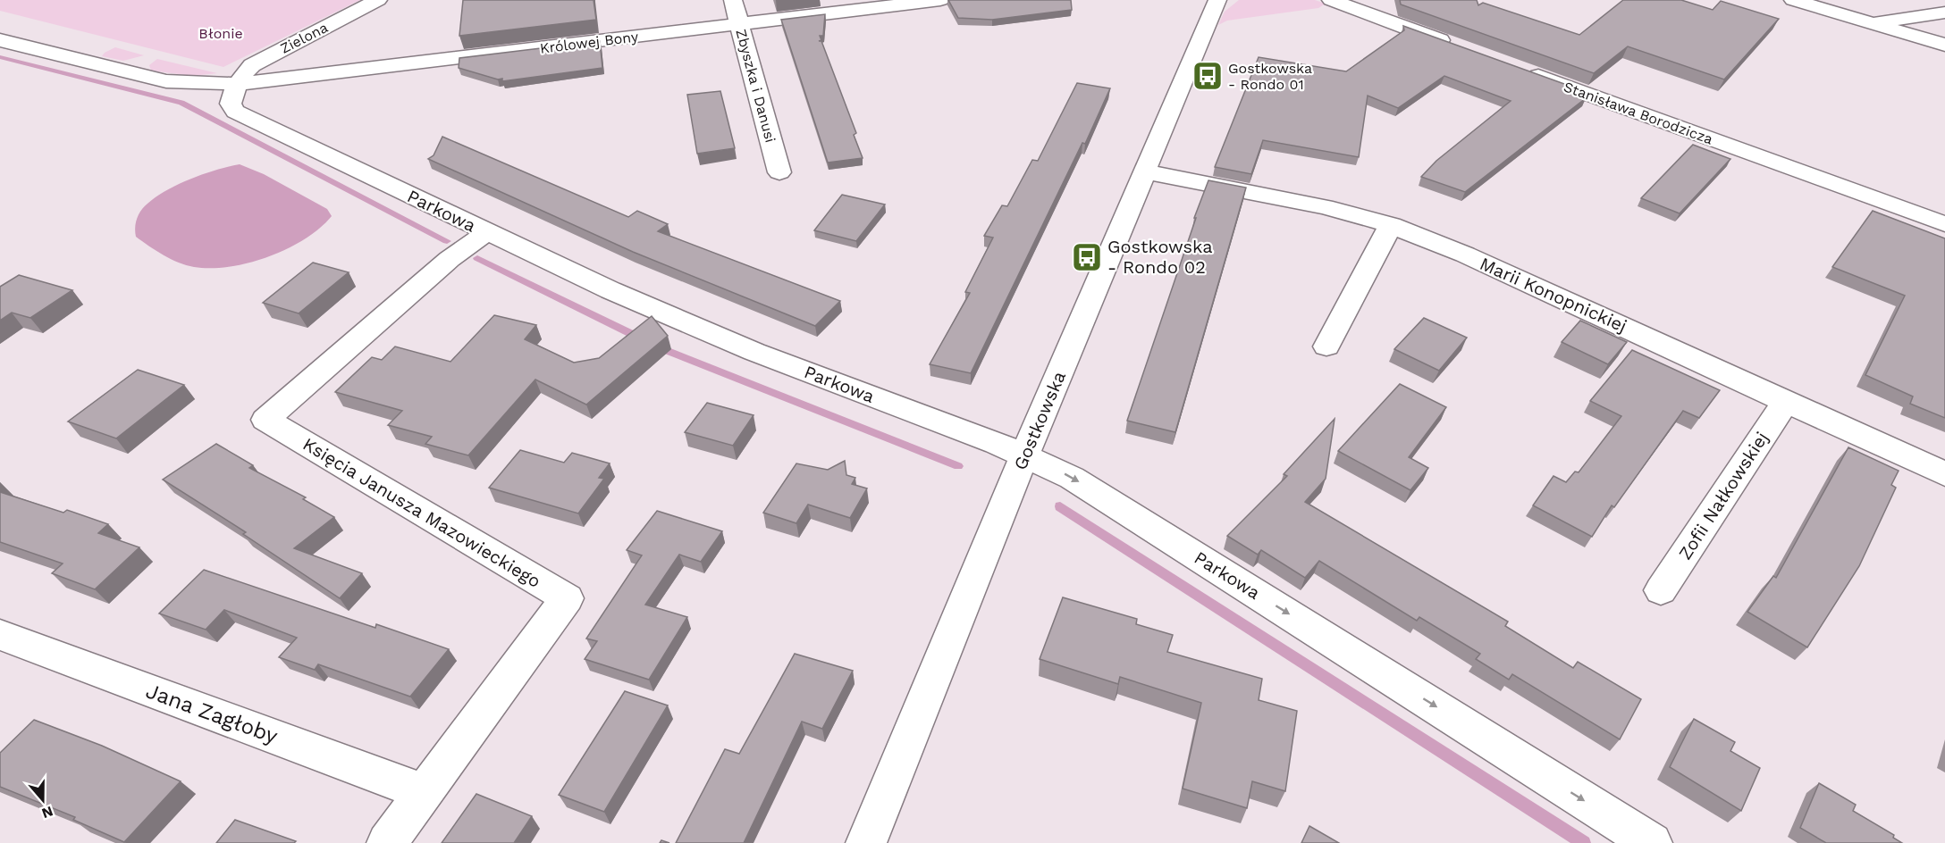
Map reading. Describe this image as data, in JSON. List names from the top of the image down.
{
  "streets": {
    "street": [
      "Zielona",
      "Królowej Bony",
      "Zbyszka i Danusi",
      "Stanisława Borodzicza",
      "Parkowa",
      "Marii Konopnickiej",
      "Gostkowska",
      "Zofii Nałkowskiej",
      "Księcia Janusza Mazowieckiego",
      "Jana Zagłoby"
    ]
  },
  "crossings": [
    ["Zielona", "Królowej Bony"],
    ["Zielona", "Parkowa"],
    ["Królowej Bony", "Zbyszka i Danusi"],
    ["Królowej Bony", "Parkowa"],
    ["Parkowa", "Gostkowska"],
    ["Parkowa", "Księcia Janusza Mazowieckiego"],
    ["Marii Konopnickiej", "Gostkowska"],
    ["Marii Konopnickiej", "Zofii Nałkowskiej"],
    ["Księcia Janusza Mazowieckiego", "Jana Zagłoby"]
  ],
  "one_way": ["Parkowa"],
  "parks": ["Błonie"],
  "places": {
    "bus stop": ["Gostkowska - Rondo 01", "Gostkowska - Rondo 02"]
  },
  "north": "bottom"
}
